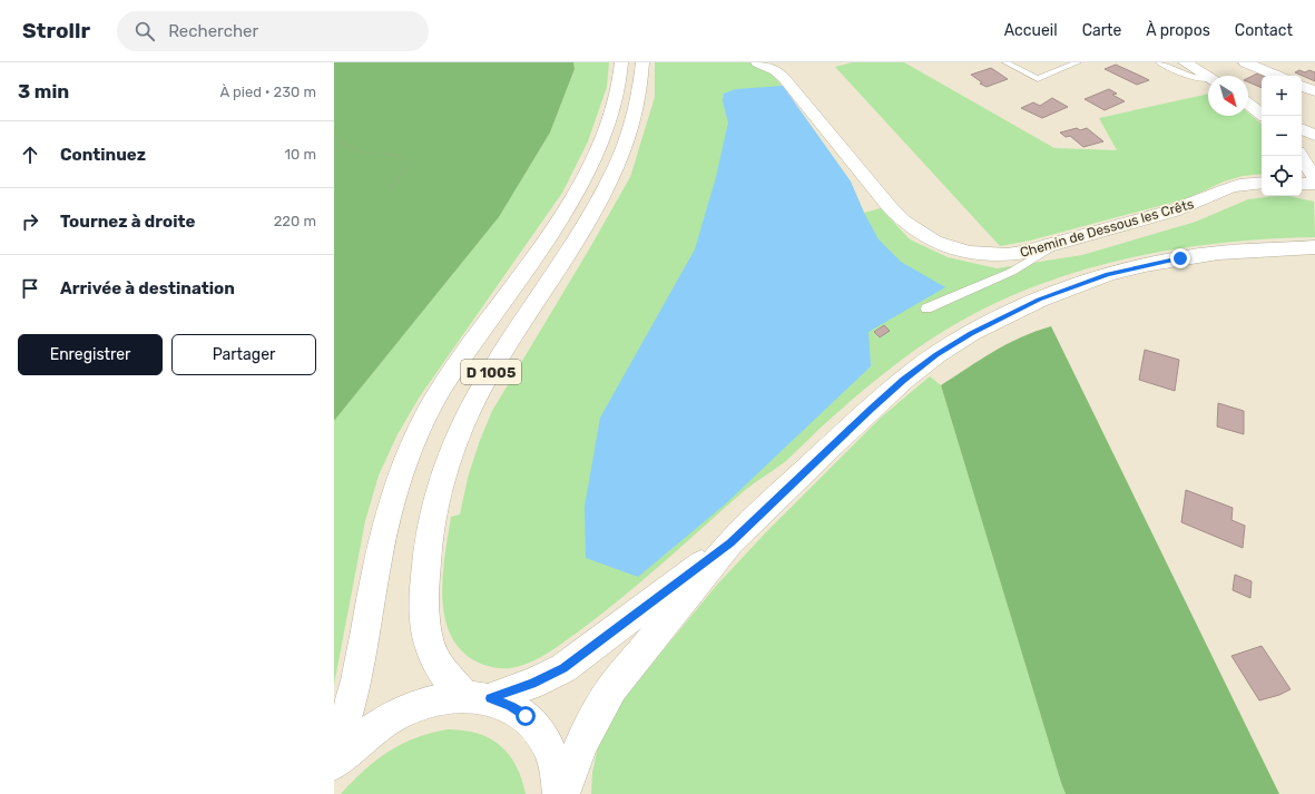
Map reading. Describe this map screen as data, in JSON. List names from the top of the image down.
{
  "streets": {
    "main road": ["Chemin de Dessous les Crêts", "D 1005"]
  },
  "north": "bottom right",
  "page": {
    "header": "Strollr",
    "search": "Rechercher",
    "nav": [
      "Accueil",
      "Carte",
      "À propos",
      "Contact"
    ],
    "heading": ["3 min", "À pied · 230 m"],
    "map_buttons": ["+", "−"],
    "list": [
      ["Continuez", "10 m"],
      ["Tournez à droite", "220 m"],
      "Arrivée à destination"
    ],
    "buttons": ["Enregistrer", "Partager"]
  }
}
